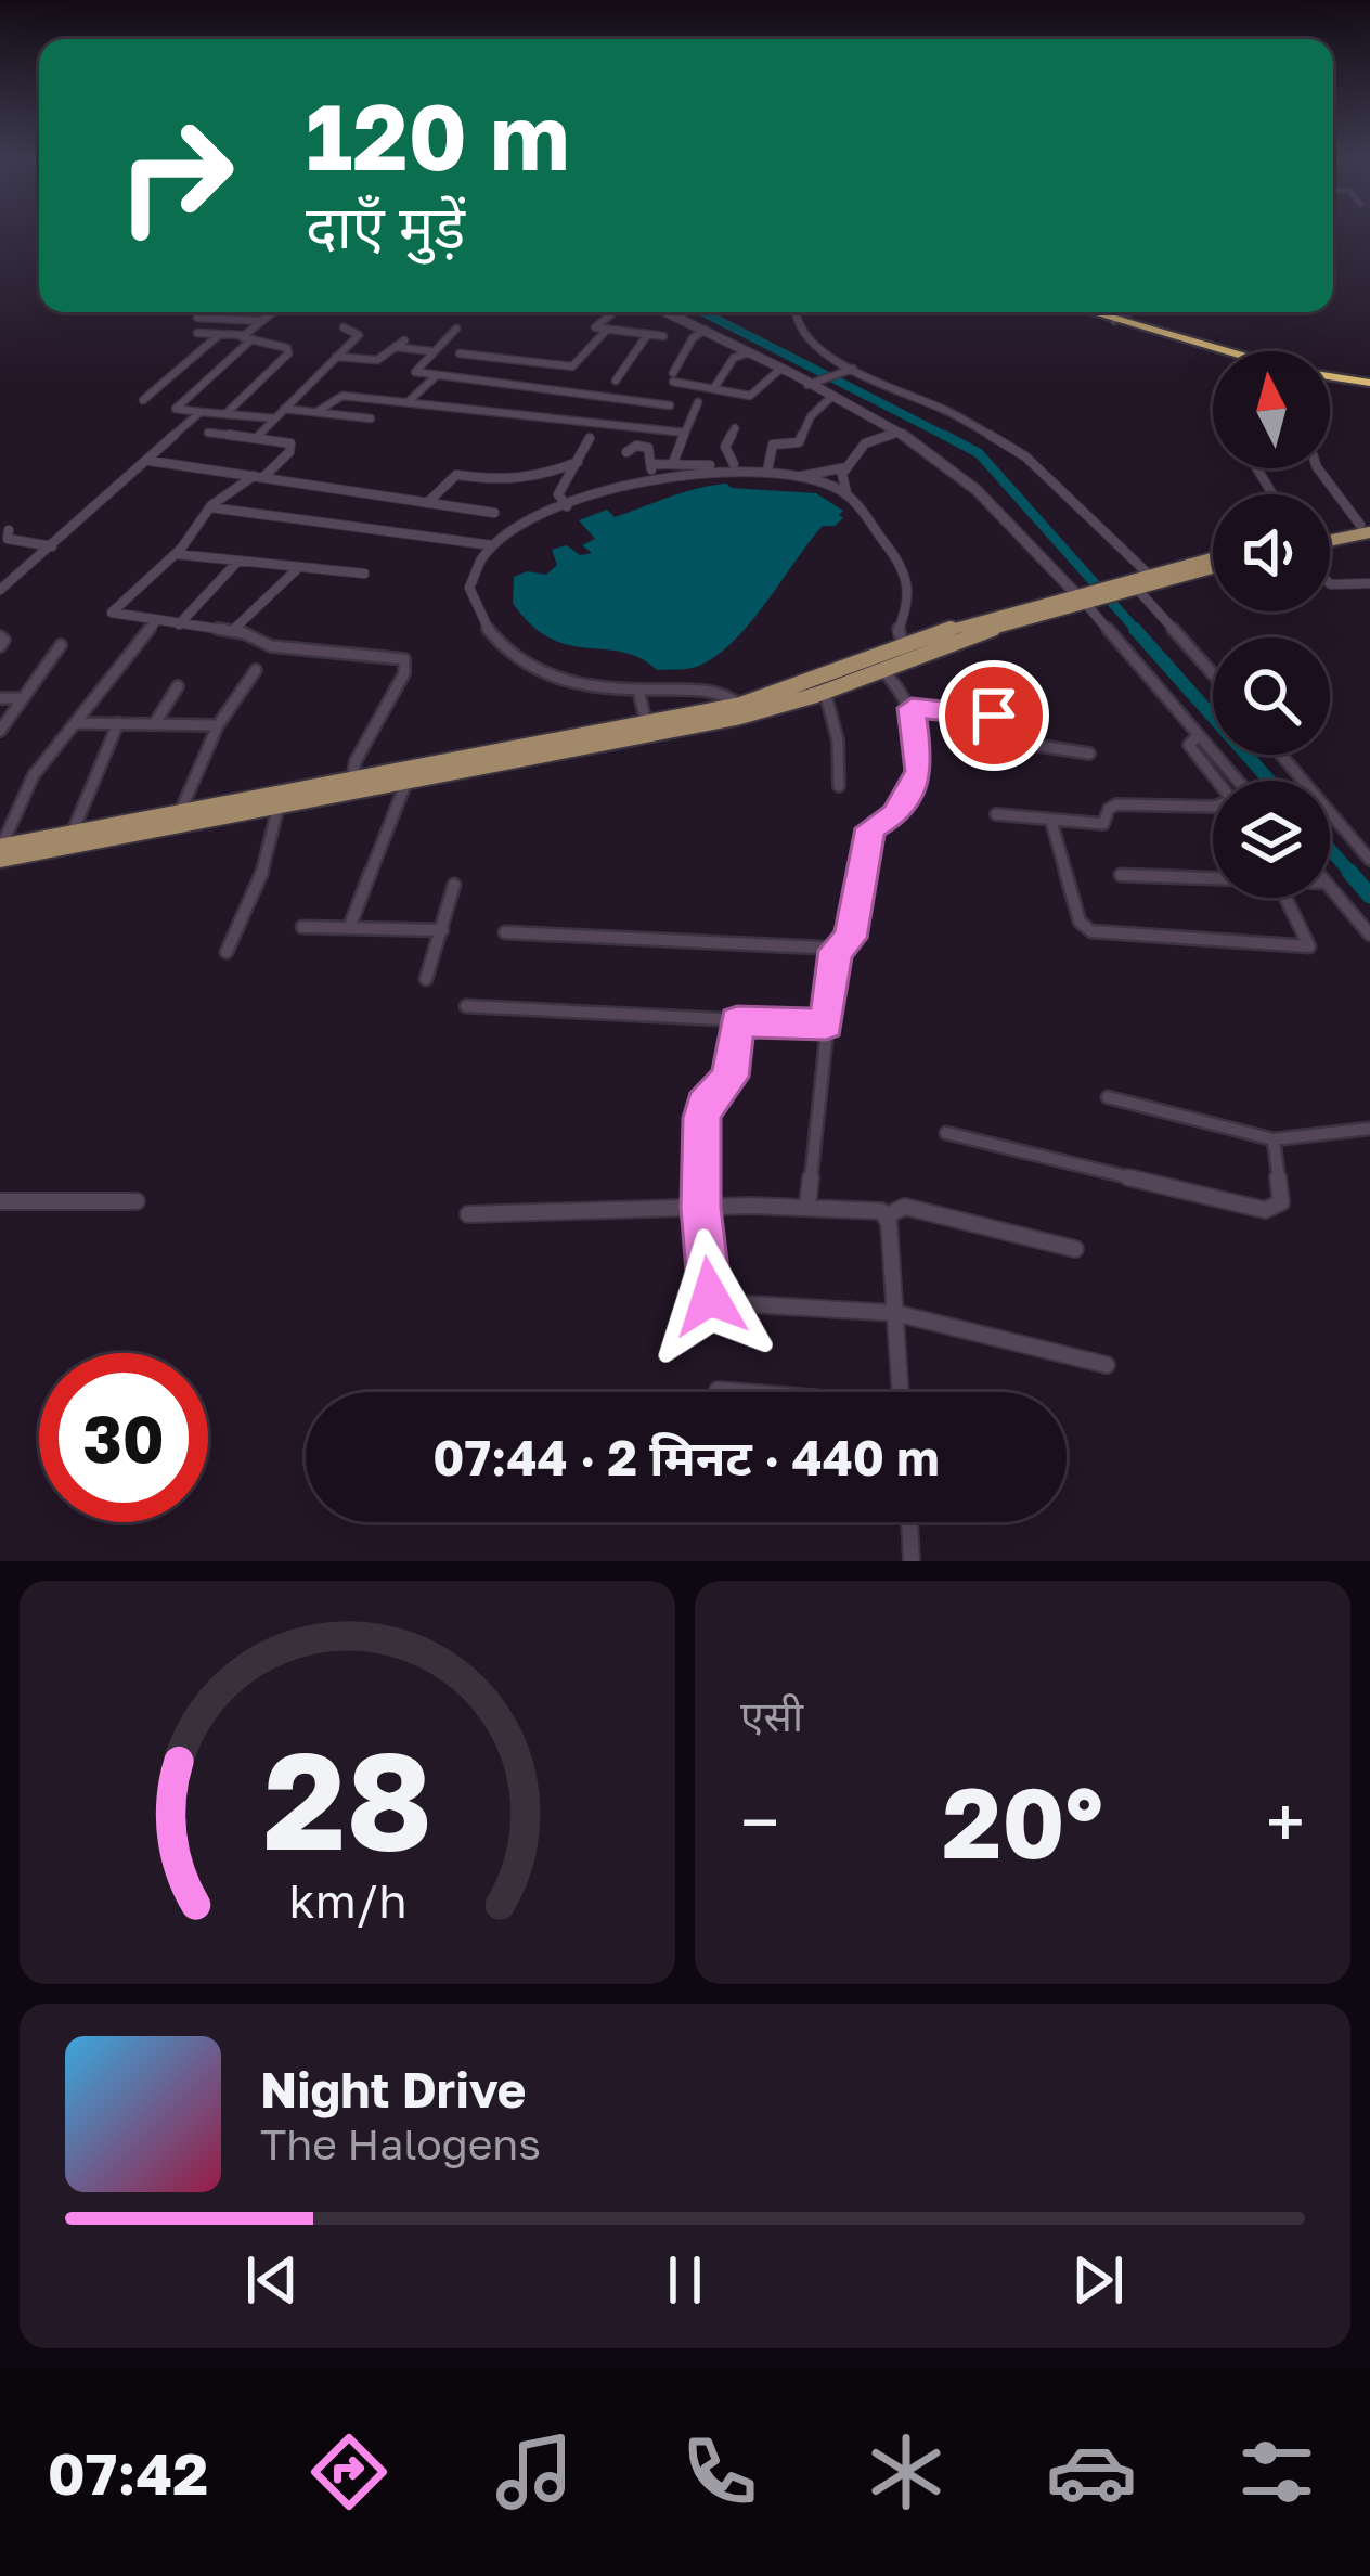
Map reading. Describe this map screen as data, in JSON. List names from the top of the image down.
{
  "north": "top",
  "page": {
    "turn": ["120 m", "दाएँ मुड़ें"],
    "limit": "30",
    "trip": "07:44 · 2 मिनट · 440 m",
    "tile": "एसी",
    "heat": ["−", "20°", "+"],
    "song": ["Night Drive", "The Halogens"],
    "tabs": "07:42",
    "gauge": ["28", "km/h"]
  }
}
